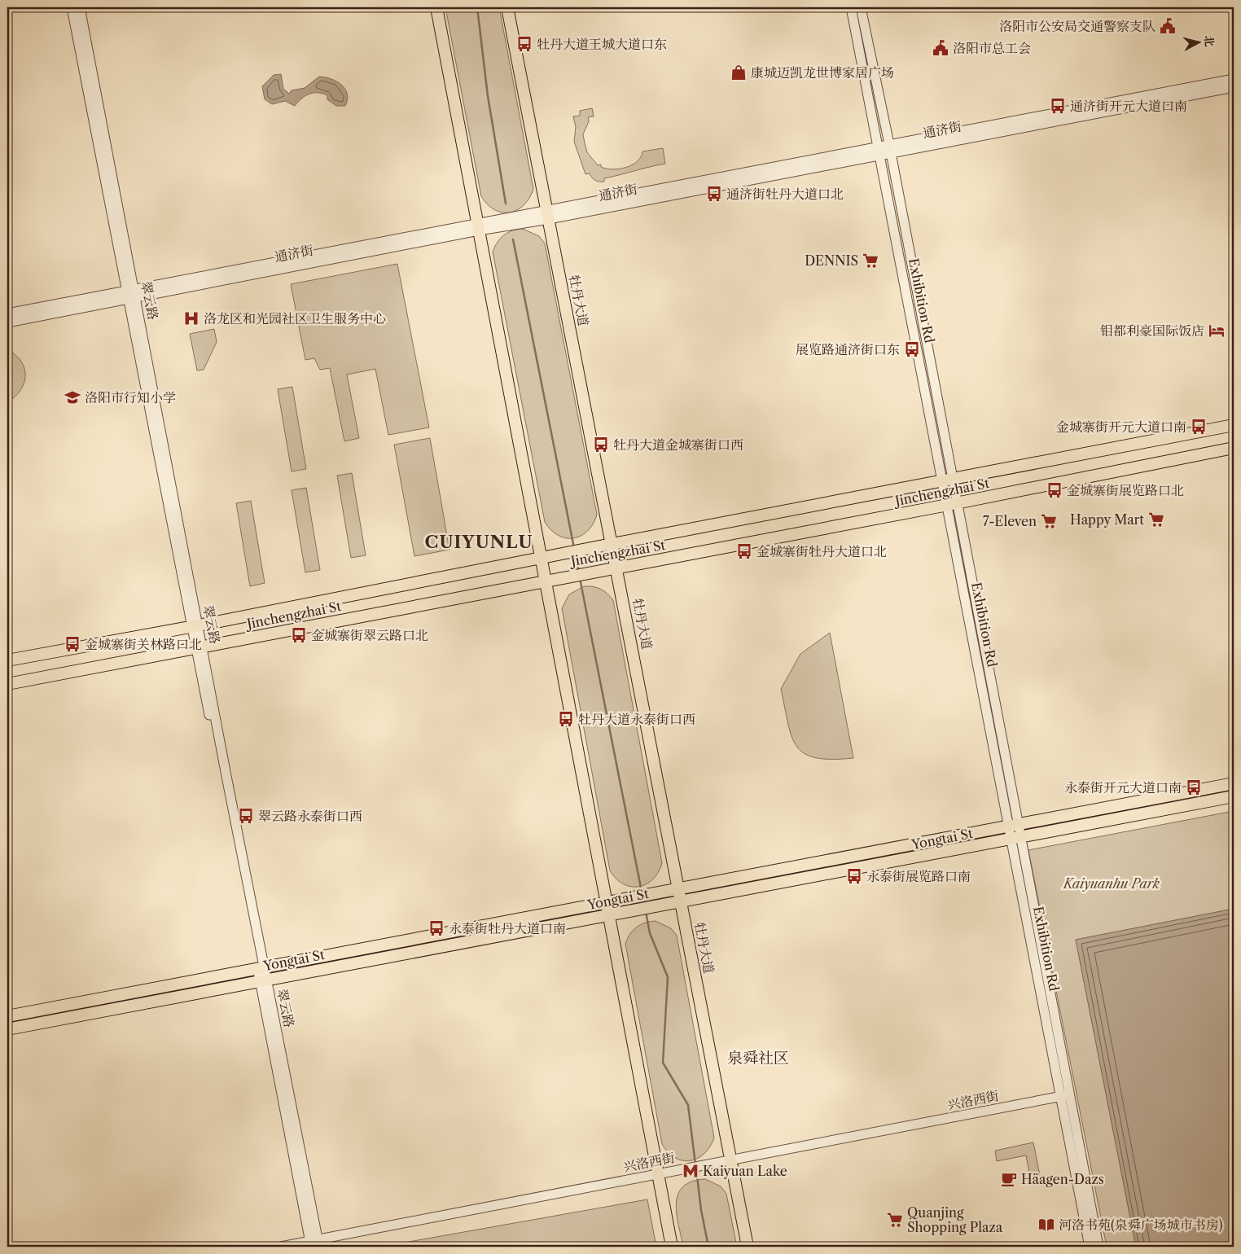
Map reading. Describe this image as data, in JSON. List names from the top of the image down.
{
  "streets": {
    "main road": ["牡丹大道", "Jinchengzhai St", "Yongtai St"],
    "street": [
      "通济街",
      "翠云路",
      "Exhibition Rd",
      "兴洛西街"
    ]
  },
  "crossings": [
    ["通济街", "翠云路"],
    ["通济街", "牡丹大道"],
    ["通济街", "Exhibition Rd"],
    ["翠云路", "Jinchengzhai St"],
    ["翠云路", "Yongtai St"],
    ["翠云路", "兴洛西街"],
    ["牡丹大道", "Jinchengzhai St"],
    ["牡丹大道", "Yongtai St"],
    ["牡丹大道", "兴洛西街"],
    ["Exhibition Rd", "Jinchengzhai St"],
    ["Exhibition Rd", "Yongtai St"],
    ["Exhibition Rd", "兴洛西街"]
  ],
  "districts": ["CUIYUNLU", "泉舜社区"],
  "parks": ["Kaiyuanhu Park"],
  "places": {
    "public building": ["洛阳市公安局交通警察支队", "洛阳市总工会"],
    "bus stop": [
      "牡丹大道王城大道口东",
      "通济街开元大道口南",
      "通济街牡丹大道口北",
      "展览路通济街口东",
      "金城寨街开元大道口南",
      "牡丹大道金城寨街口西",
      "金城寨街展览路口北",
      "金城寨街牡丹大道口北",
      "金城寨街翠云路口北",
      "金城寨街关林路口北",
      "牡丹大道永泰街口西",
      "永泰街开元大道口南",
      "翠云路永泰街口西",
      "永泰街展览路口南",
      "永泰街牡丹大道口南"
    ],
    "shop": ["康城迈凯龙世博家居广场"],
    "supermarket": [
      "DENNIS",
      "Happy Mart",
      "7-Eleven",
      "Quanjing Shopping Plaza"
    ],
    "hospital": ["洛龙区和光园社区卫生服务中心"],
    "hotel": ["钼都利豪国际饭店"],
    "school or university": ["洛阳市行知小学"],
    "metro station": ["Kaiyuan Lake"],
    "cafe": ["Häagen-Dazs"],
    "library": ["河洛书苑(泉舜广场城市书房)"]
  },
  "north": "right"
}
